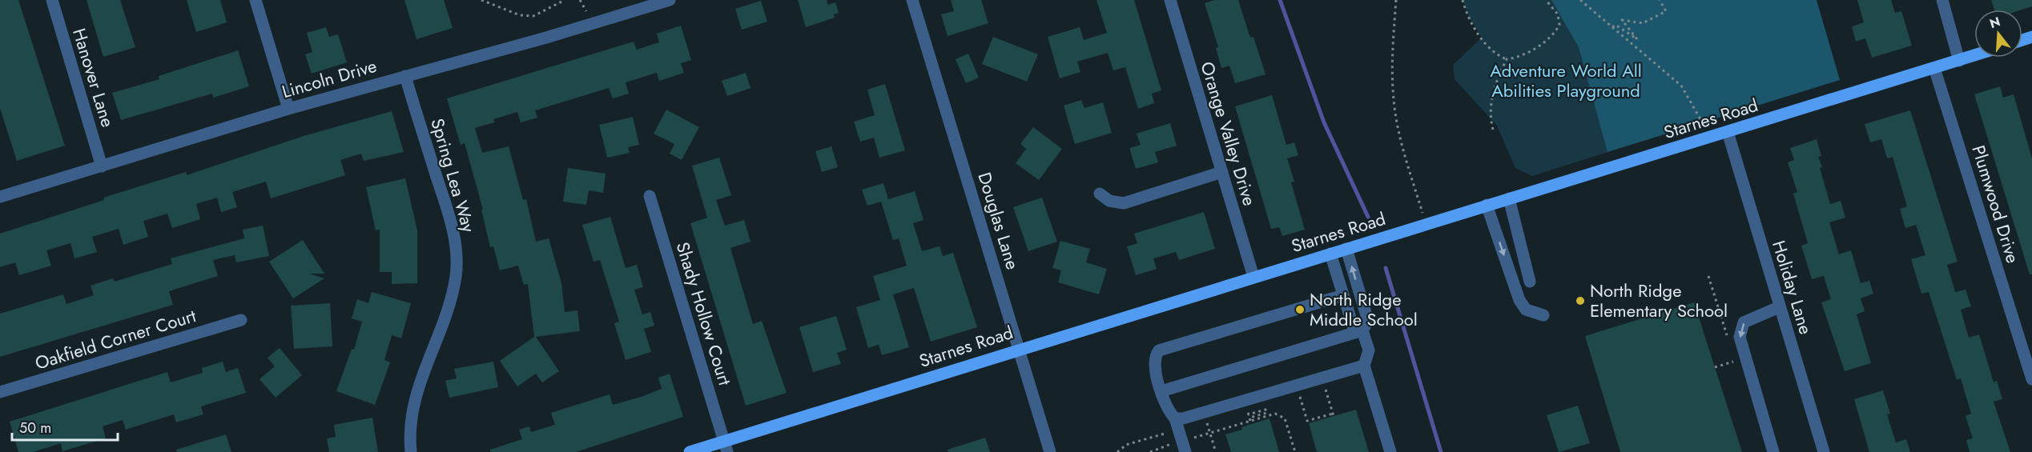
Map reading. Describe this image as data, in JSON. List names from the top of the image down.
{
  "streets": {
    "main road": ["Starnes Road"],
    "street": [
      "Hanover Lane",
      "Lincoln Drive",
      "Orange Valley Drive",
      "Spring Lea Way",
      "Plumwood Drive",
      "Douglas Lane",
      "Holiday Lane",
      "Shady Hollow Court",
      "Oakfield Corner Court"
    ]
  },
  "crossings": [
    ["Hanover Lane", "Lincoln Drive"],
    ["Lincoln Drive", "Spring Lea Way"],
    ["Starnes Road", "Orange Valley Drive"],
    ["Starnes Road", "Plumwood Drive"],
    ["Starnes Road", "Douglas Lane"],
    ["Starnes Road", "Holiday Lane"],
    ["Starnes Road", "Shady Hollow Court"]
  ],
  "parks": ["Adventure World All Abilities Playground"],
  "places": ["North Ridge Elementary School", "North Ridge Middle School"],
  "scale_bar": "50 m",
  "north": "top"
}
